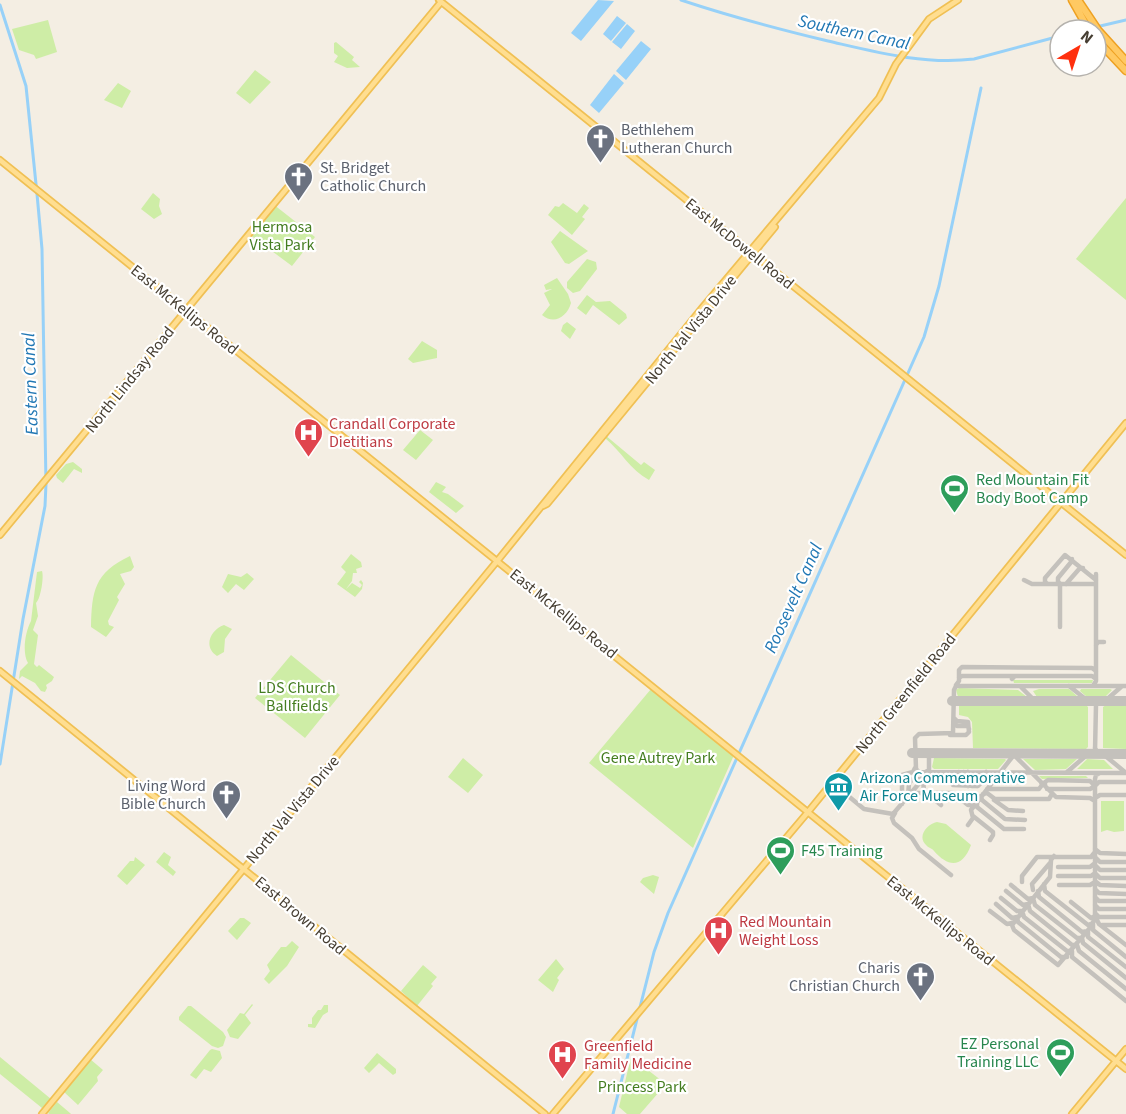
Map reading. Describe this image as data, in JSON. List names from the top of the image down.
{
  "streets": {
    "main road": [
      "East McDowell Road",
      "East McKellips Road",
      "North Val Vista Drive",
      "North Lindsay Road",
      "North Greenfield Road",
      "East Brown Road"
    ]
  },
  "crossings": [
    ["East McDowell Road", "North Val Vista Drive"],
    ["East McDowell Road", "North Lindsay Road"],
    ["East McDowell Road", "North Greenfield Road"],
    ["East McKellips Road", "North Val Vista Drive"],
    ["East McKellips Road", "North Lindsay Road"],
    ["East McKellips Road", "North Greenfield Road"],
    ["North Val Vista Drive", "East Brown Road"]
  ],
  "water": ["Southern Canal", "Eastern Canal", "Roosevelt Canal"],
  "parks": [
    "Hermosa Vista Park",
    "LDS Church Ballfields",
    "Gene Autrey Park",
    "Princess Park"
  ],
  "places": {
    "church": [
      "Bethlehem Lutheran Church",
      "St. Bridget Catholic Church",
      "Living Word Bible Church",
      "Charis Christian Church"
    ],
    "hospital": ["Crandall Corporate Dietitians", "Red Mountain Weight Loss", "Greenfield Family Medicine"],
    "sports": ["Red Mountain Fit Body Boot Camp", "F45 Training", "EZ Personal Training LLC"],
    "museum": ["Arizona Commemorative Air Force Museum"]
  },
  "north": "top right"
}
